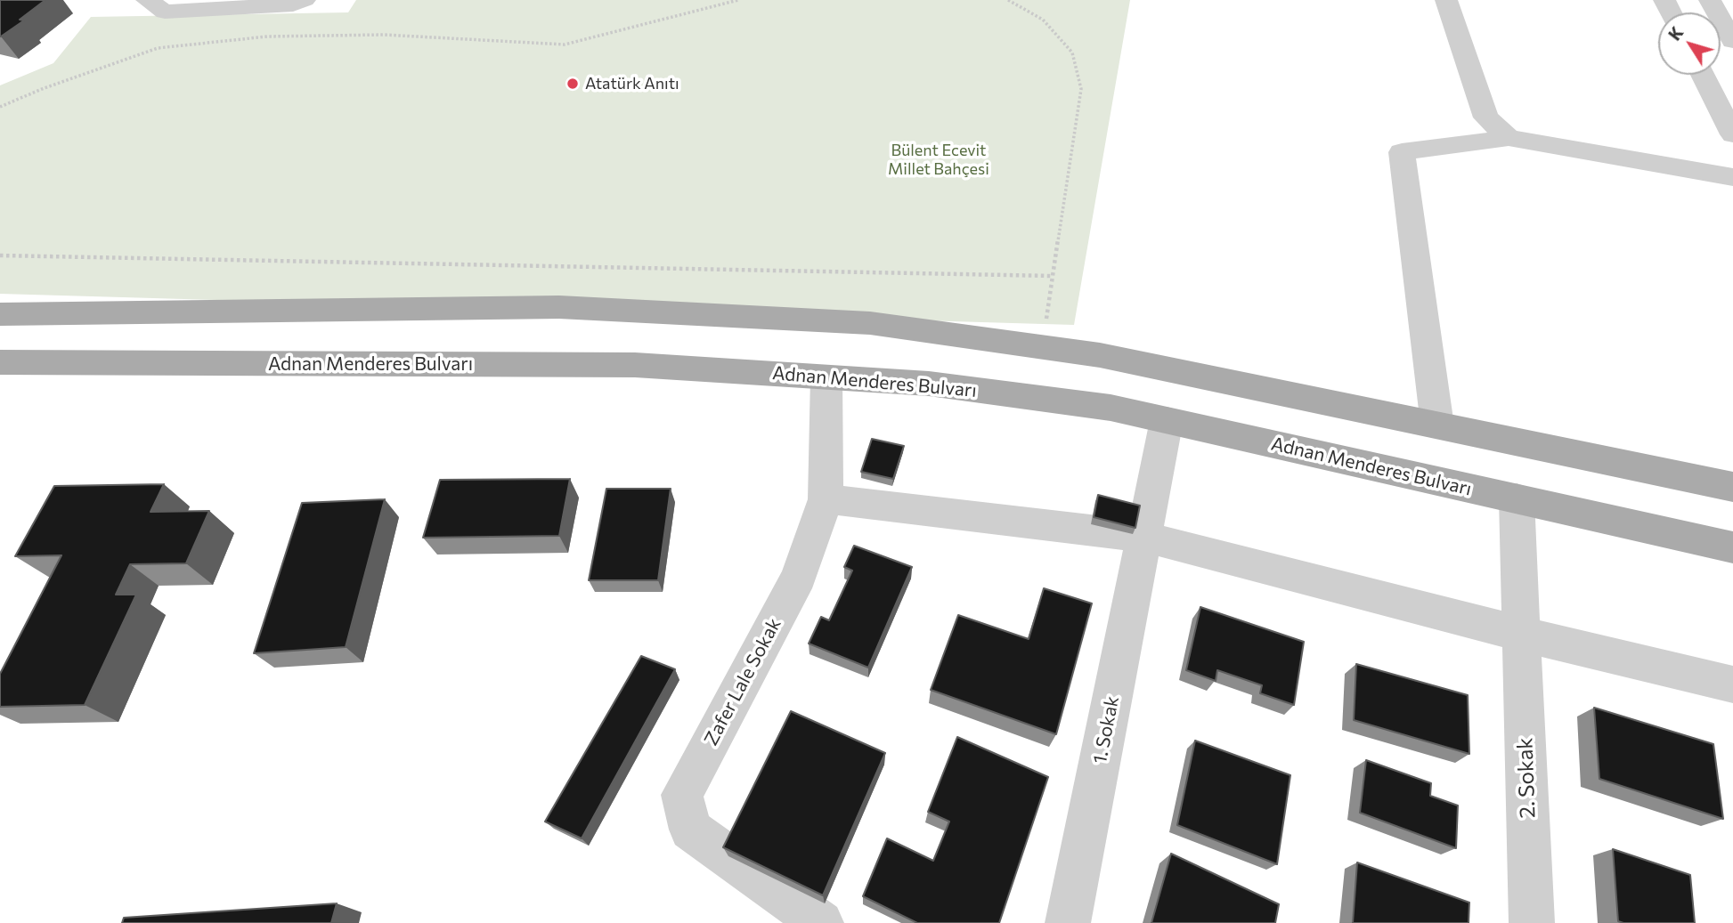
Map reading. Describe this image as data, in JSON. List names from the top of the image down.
{
  "streets": {
    "main road": ["Adnan Menderes Bulvarı"],
    "street": ["Zafer Lale Sokak", "1. Sokak", "2. Sokak"]
  },
  "crossings": [
    ["Adnan Menderes Bulvarı", "Zafer Lale Sokak"],
    ["Adnan Menderes Bulvarı", "1. Sokak"],
    ["Adnan Menderes Bulvarı", "2. Sokak"]
  ],
  "parks": ["Bülent Ecevit Millet Bahçesi"],
  "places": ["Atatürk Anıtı"],
  "north": "top left"
}
